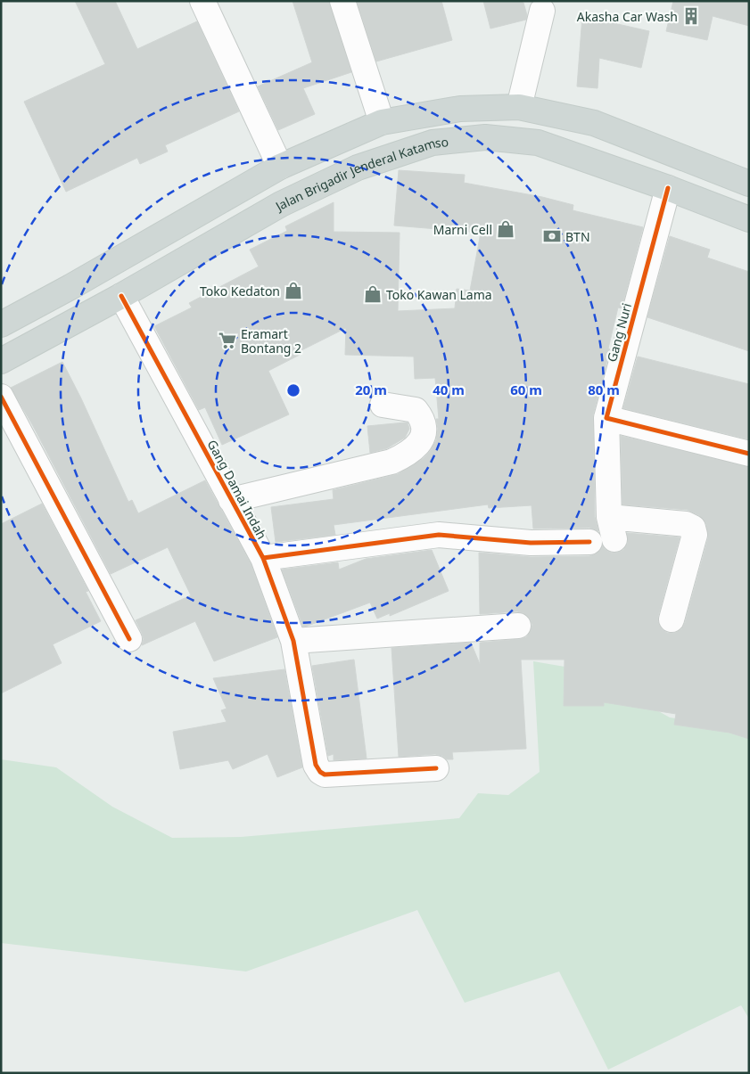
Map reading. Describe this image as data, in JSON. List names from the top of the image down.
{
  "streets": {
    "main road": ["Jalan Brigadir Jenderal Katamso"],
    "street": ["Gang Nuri", "Gang Damai Indah"]
  },
  "crossings": [
    ["Jalan Brigadir Jenderal Katamso", "Gang Nuri"],
    ["Jalan Brigadir Jenderal Katamso", "Gang Damai Indah"]
  ],
  "places": {
    "building": ["Akasha Car Wash"],
    "shop": ["Marni Cell", "Toko Kedaton", "Toko Kawan Lama"],
    "bank": ["BTN"],
    "supermarket": ["Eramart Bontang 2"]
  },
  "rings": [
    "20 m",
    "40 m",
    "60 m",
    "80 m"
  ]
}
